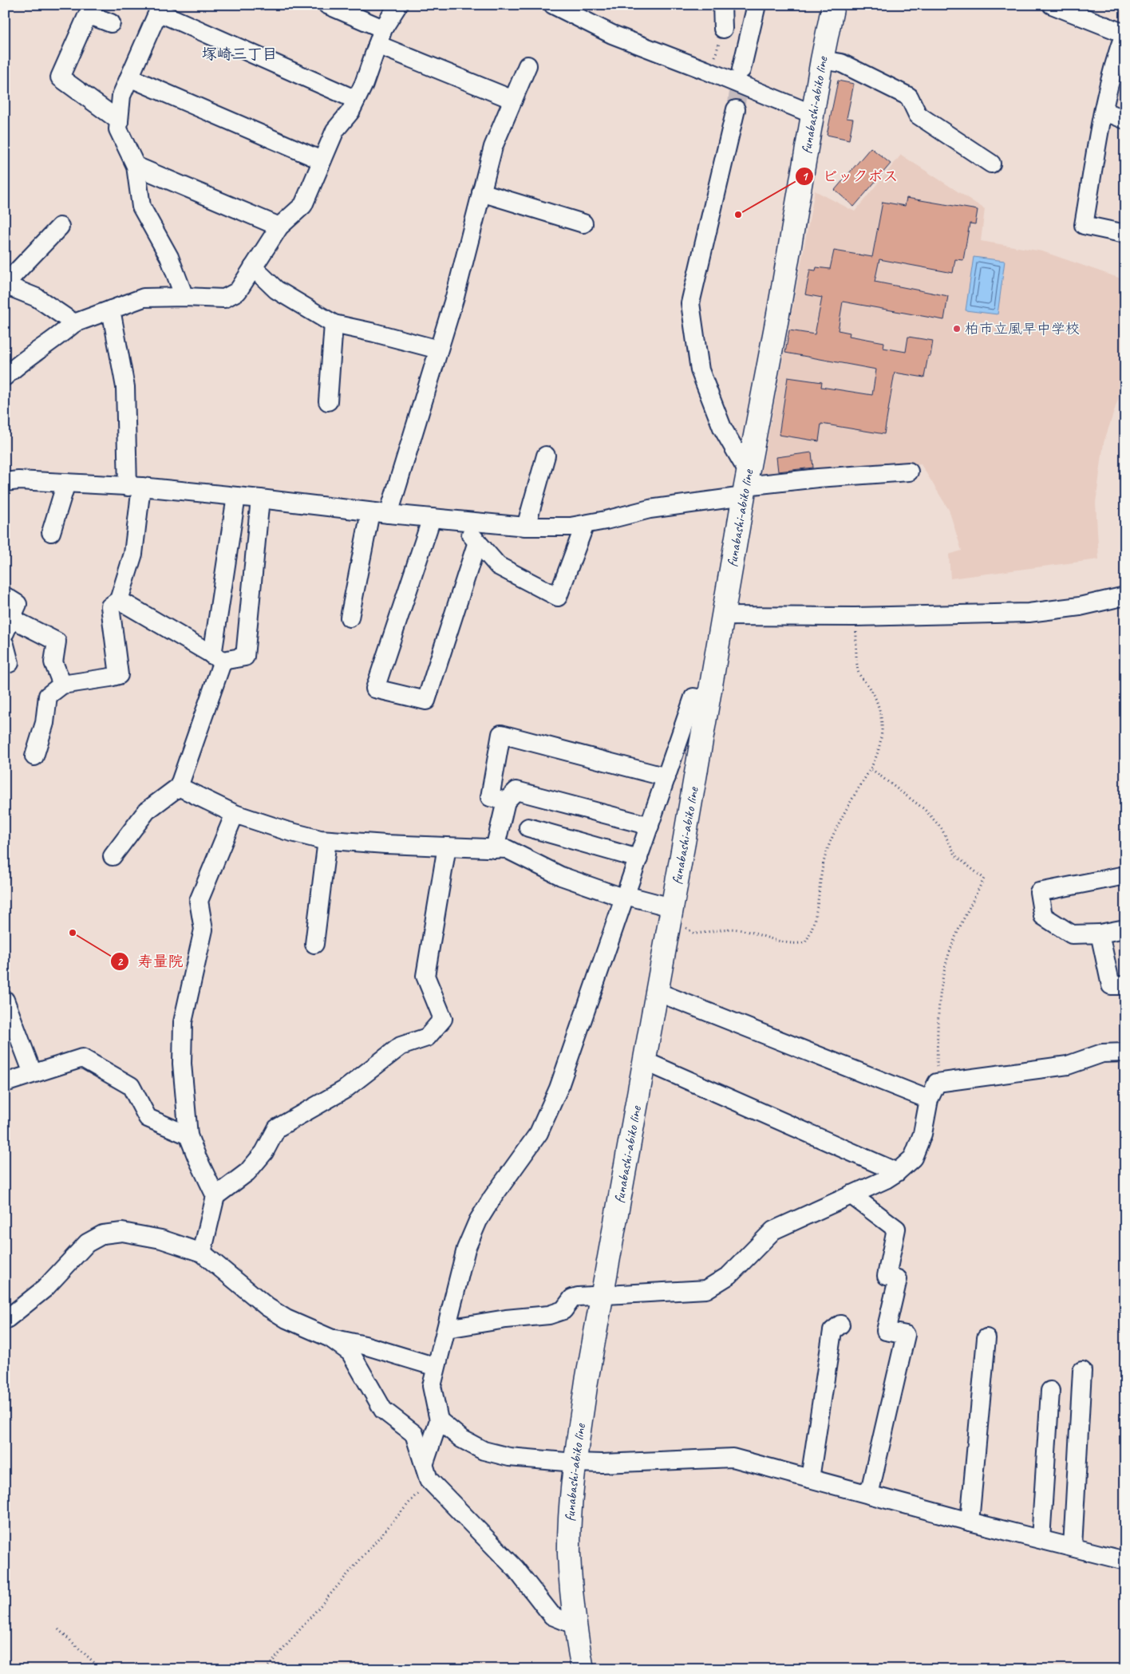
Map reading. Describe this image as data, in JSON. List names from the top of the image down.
{
  "streets": {
    "main road": ["funabashi-abiko line"]
  },
  "districts": ["塚崎三丁目"],
  "places": ["ビックボス", "柏市立風早中学校", "寿量院"]
}
